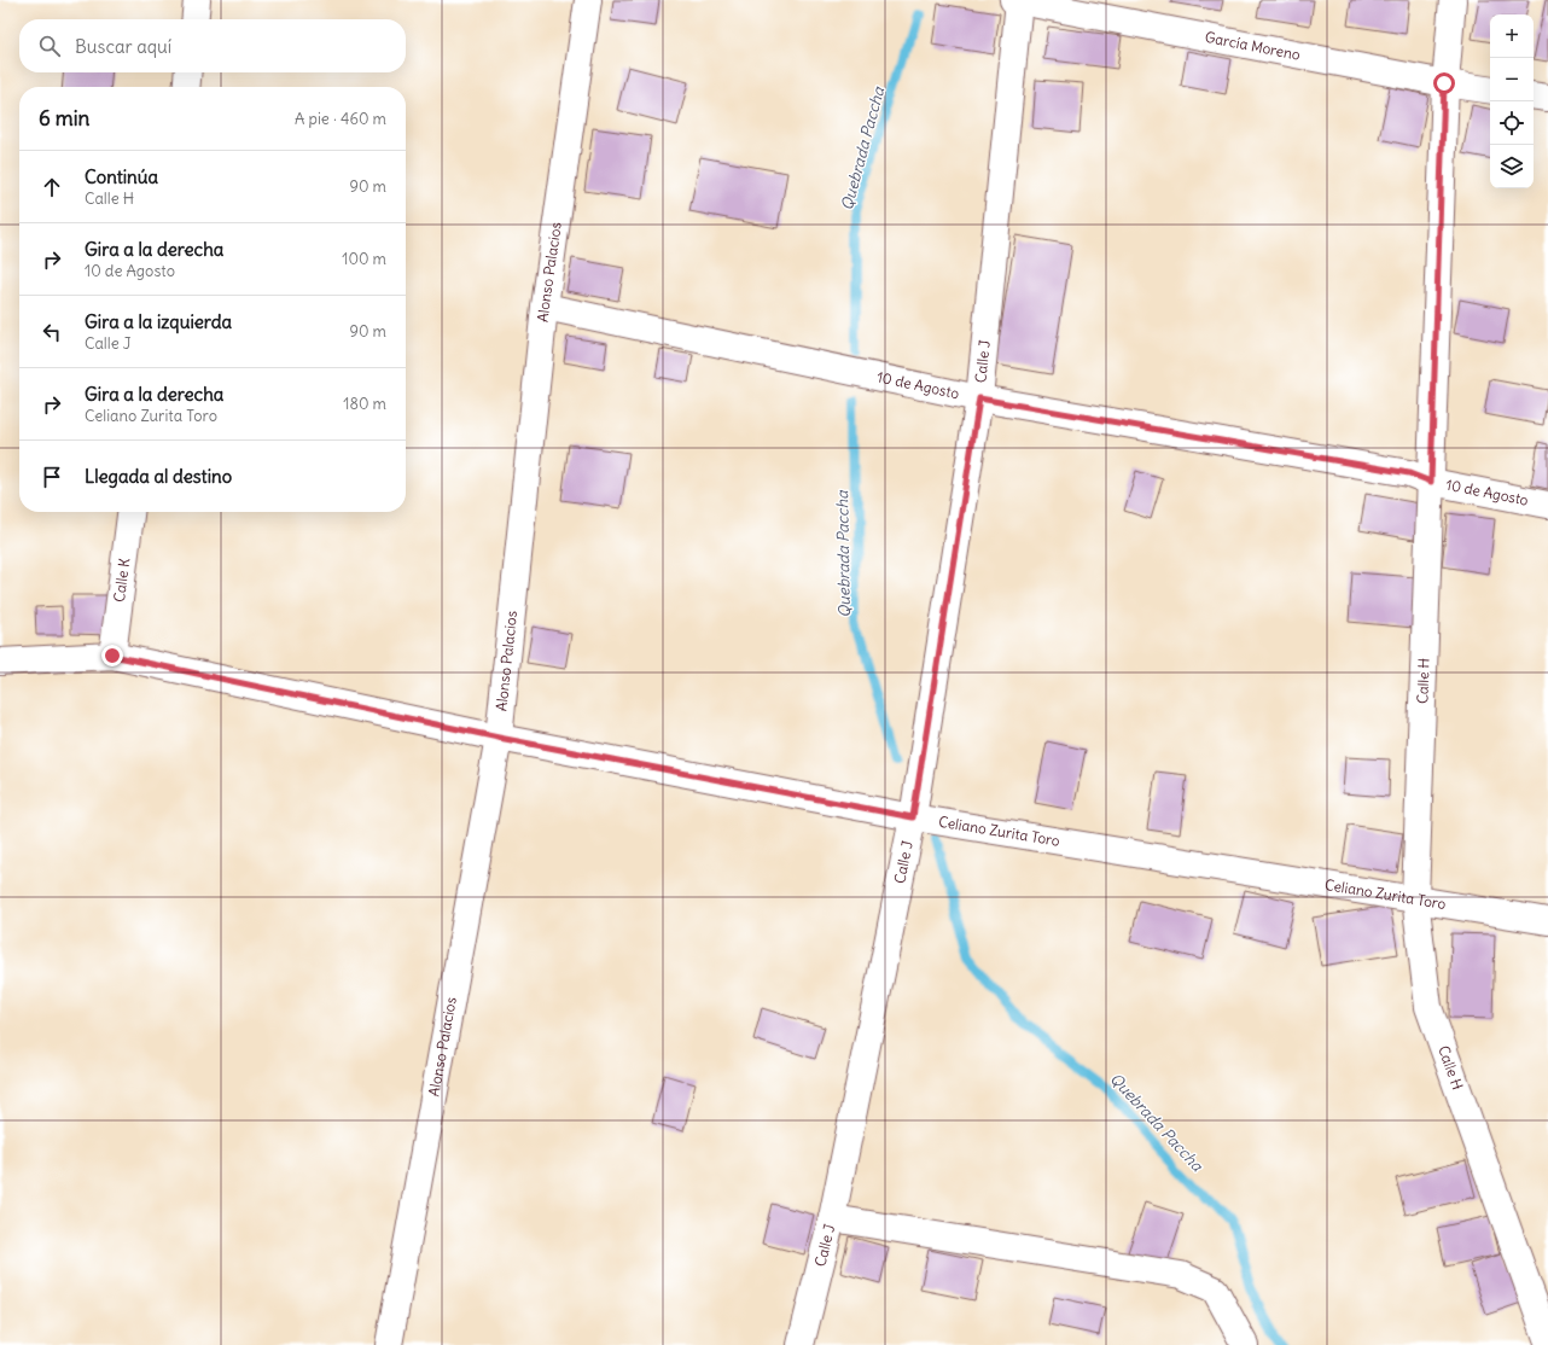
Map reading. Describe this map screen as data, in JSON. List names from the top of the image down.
{
  "streets": {
    "street": [
      "García Moreno",
      "Alonso Palacios",
      "Calle J",
      "10 de Agosto",
      "Calle K",
      "Calle H",
      "Celiano Zurita Toro"
    ]
  },
  "crossings": [
    ["García Moreno", "Calle J"],
    ["García Moreno", "Calle H"],
    ["Alonso Palacios", "10 de Agosto"],
    ["Alonso Palacios", "Celiano Zurita Toro"],
    ["Calle J", "10 de Agosto"],
    ["Calle J", "Celiano Zurita Toro"],
    ["10 de Agosto", "Calle H"],
    ["Calle K", "Celiano Zurita Toro"],
    ["Calle H", "Celiano Zurita Toro"]
  ],
  "water": ["Quebrada Paccha"],
  "page": {
    "map_buttons": ["+", "−"],
    "search": "Buscar aquí",
    "heading": ["6 min", "A pie · 460 m"],
    "list": [
      ["Continúa", "Calle H", "90 m"],
      ["Gira a la derecha", "10 de Agosto", "100 m"],
      ["Gira a la izquierda", "Calle J", "90 m"],
      ["Gira a la derecha", "Celiano Zurita Toro", "180 m"],
      "Llegada al destino"
    ]
  }
}
